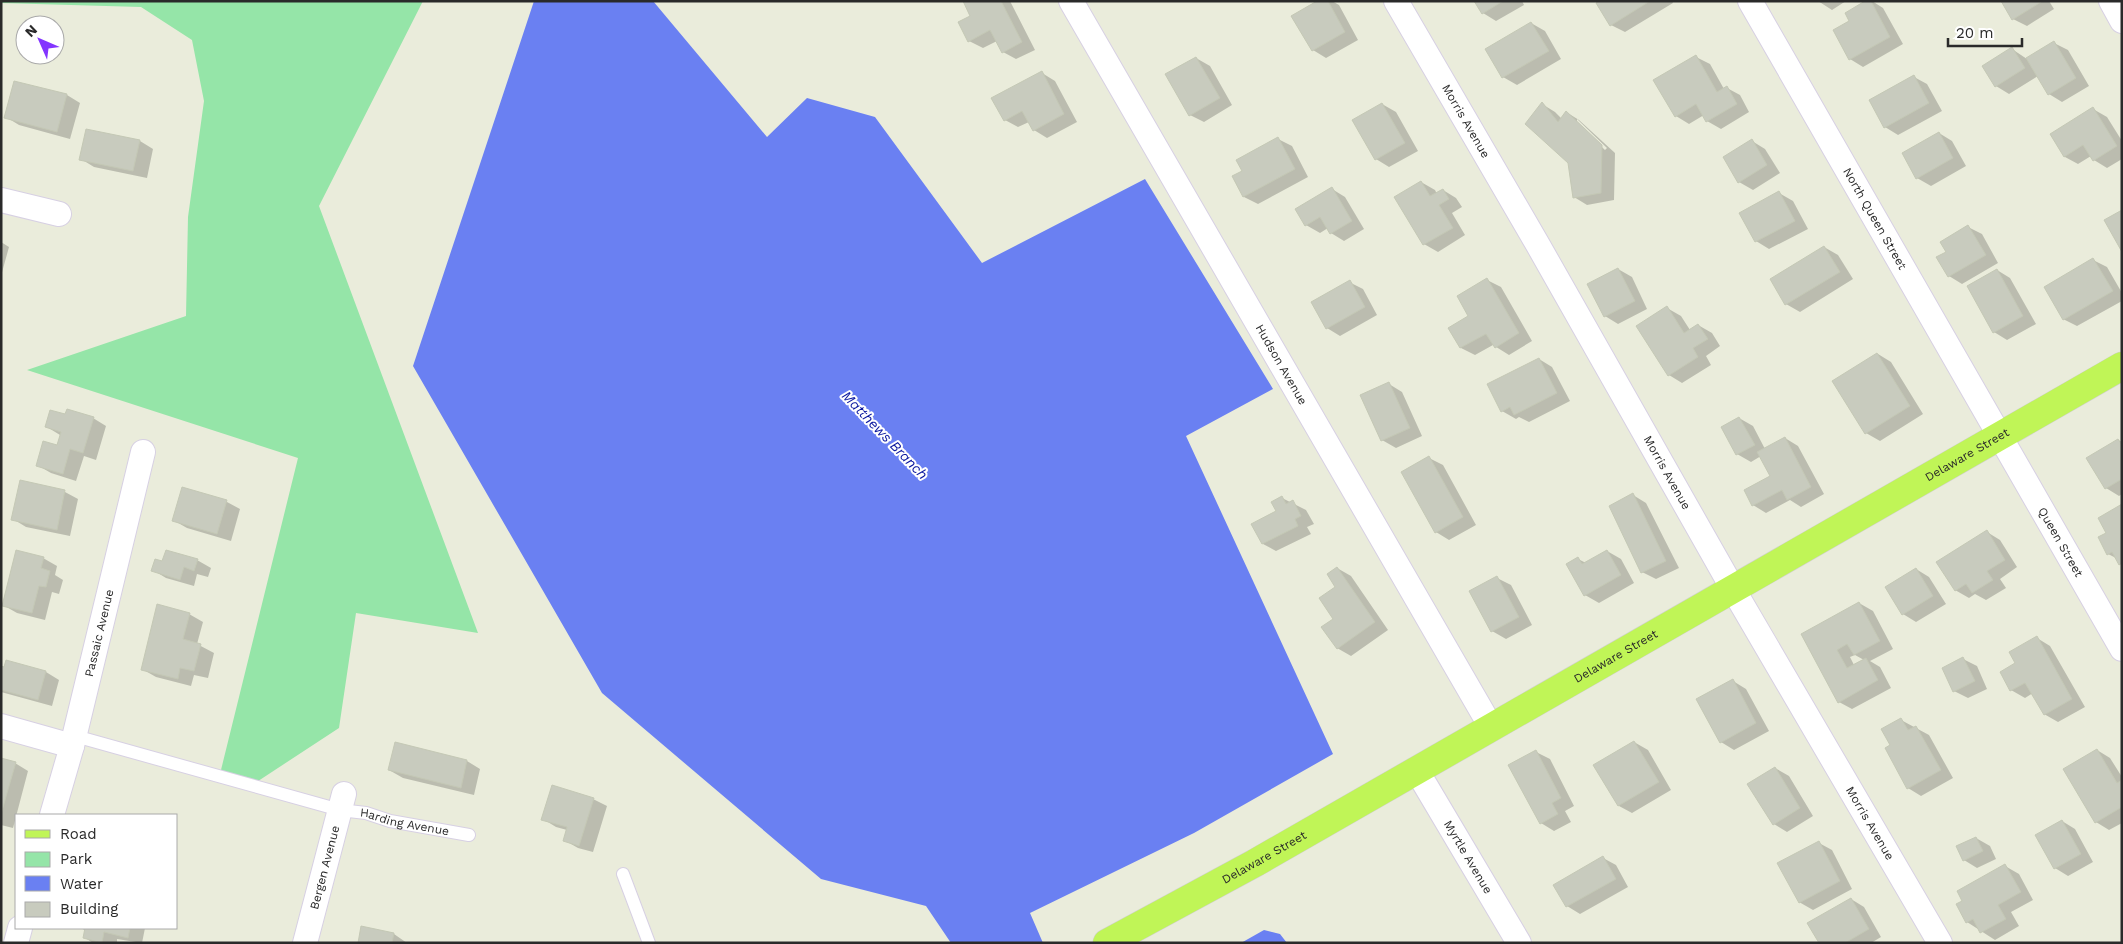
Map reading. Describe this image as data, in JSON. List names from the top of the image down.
{
  "streets": {
    "main road": ["Delaware Street"],
    "street": [
      "Morris Avenue",
      "North Queen Street",
      "Hudson Avenue",
      "Queen Street",
      "Passaic Avenue",
      "Myrtle Avenue",
      "Bergen Avenue"
    ],
    "lane": ["Harding Avenue"]
  },
  "crossings": [
    ["Morris Avenue", "Delaware Street"],
    ["North Queen Street", "Delaware Street"],
    ["North Queen Street", "Queen Street"],
    ["Hudson Avenue", "Delaware Street"],
    ["Delaware Street", "Queen Street"],
    ["Delaware Street", "Myrtle Avenue"],
    ["Passaic Avenue", "Harding Avenue"],
    ["Harding Avenue", "Bergen Avenue"]
  ],
  "water": ["Matthews Branch"],
  "legend": [
    "Road",
    "Park",
    "Water",
    "Building"
  ],
  "scale_bar": "20 m",
  "north": "top left"
}
